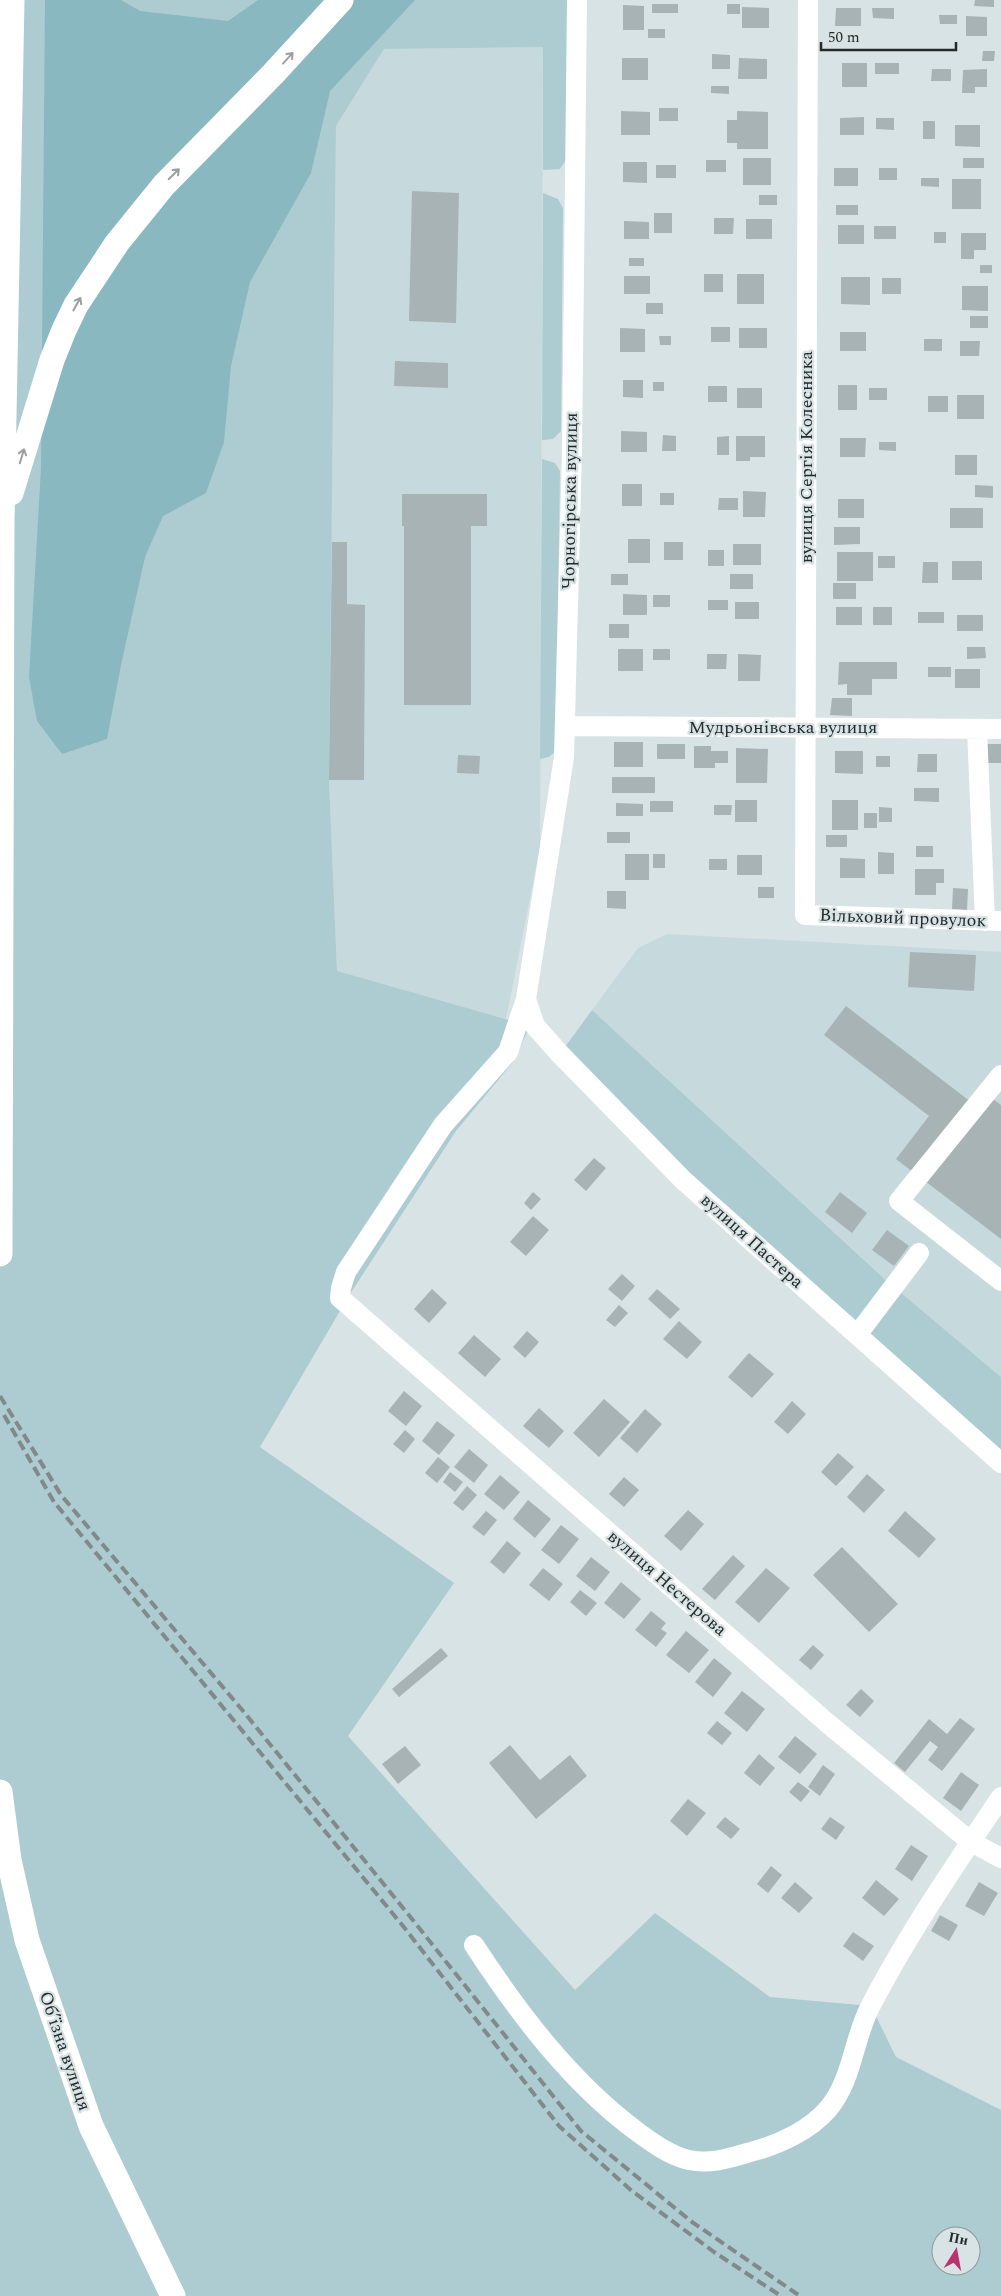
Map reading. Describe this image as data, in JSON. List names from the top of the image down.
{
  "streets": {
    "main road": ["Обʼїзна вулиця"],
    "street": [
      "вулиця Сергія Колесника",
      "Чорногірська вулиця",
      "Мудрьонівська вулиця",
      "Вільховий провулок",
      "вулиця Пастера",
      "вулиця Нестерова"
    ]
  },
  "crossings": [
    ["вулиця Сергія Колесника", "Мудрьонівська вулиця"],
    ["вулиця Сергія Колесника", "Вільховий провулок"],
    ["Чорногірська вулиця", "Мудрьонівська вулиця"],
    ["Чорногірська вулиця", "вулиця Пастера"],
    ["Чорногірська вулиця", "вулиця Нестерова"]
  ],
  "scale_bar": "50 m",
  "north": "top"
}
